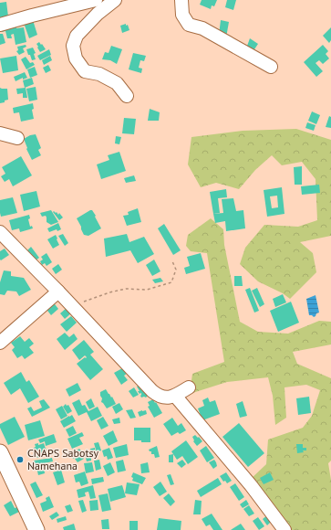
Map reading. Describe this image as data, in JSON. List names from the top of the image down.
{
  "places": ["CNAPS Sabotsy Namehana"]
}
